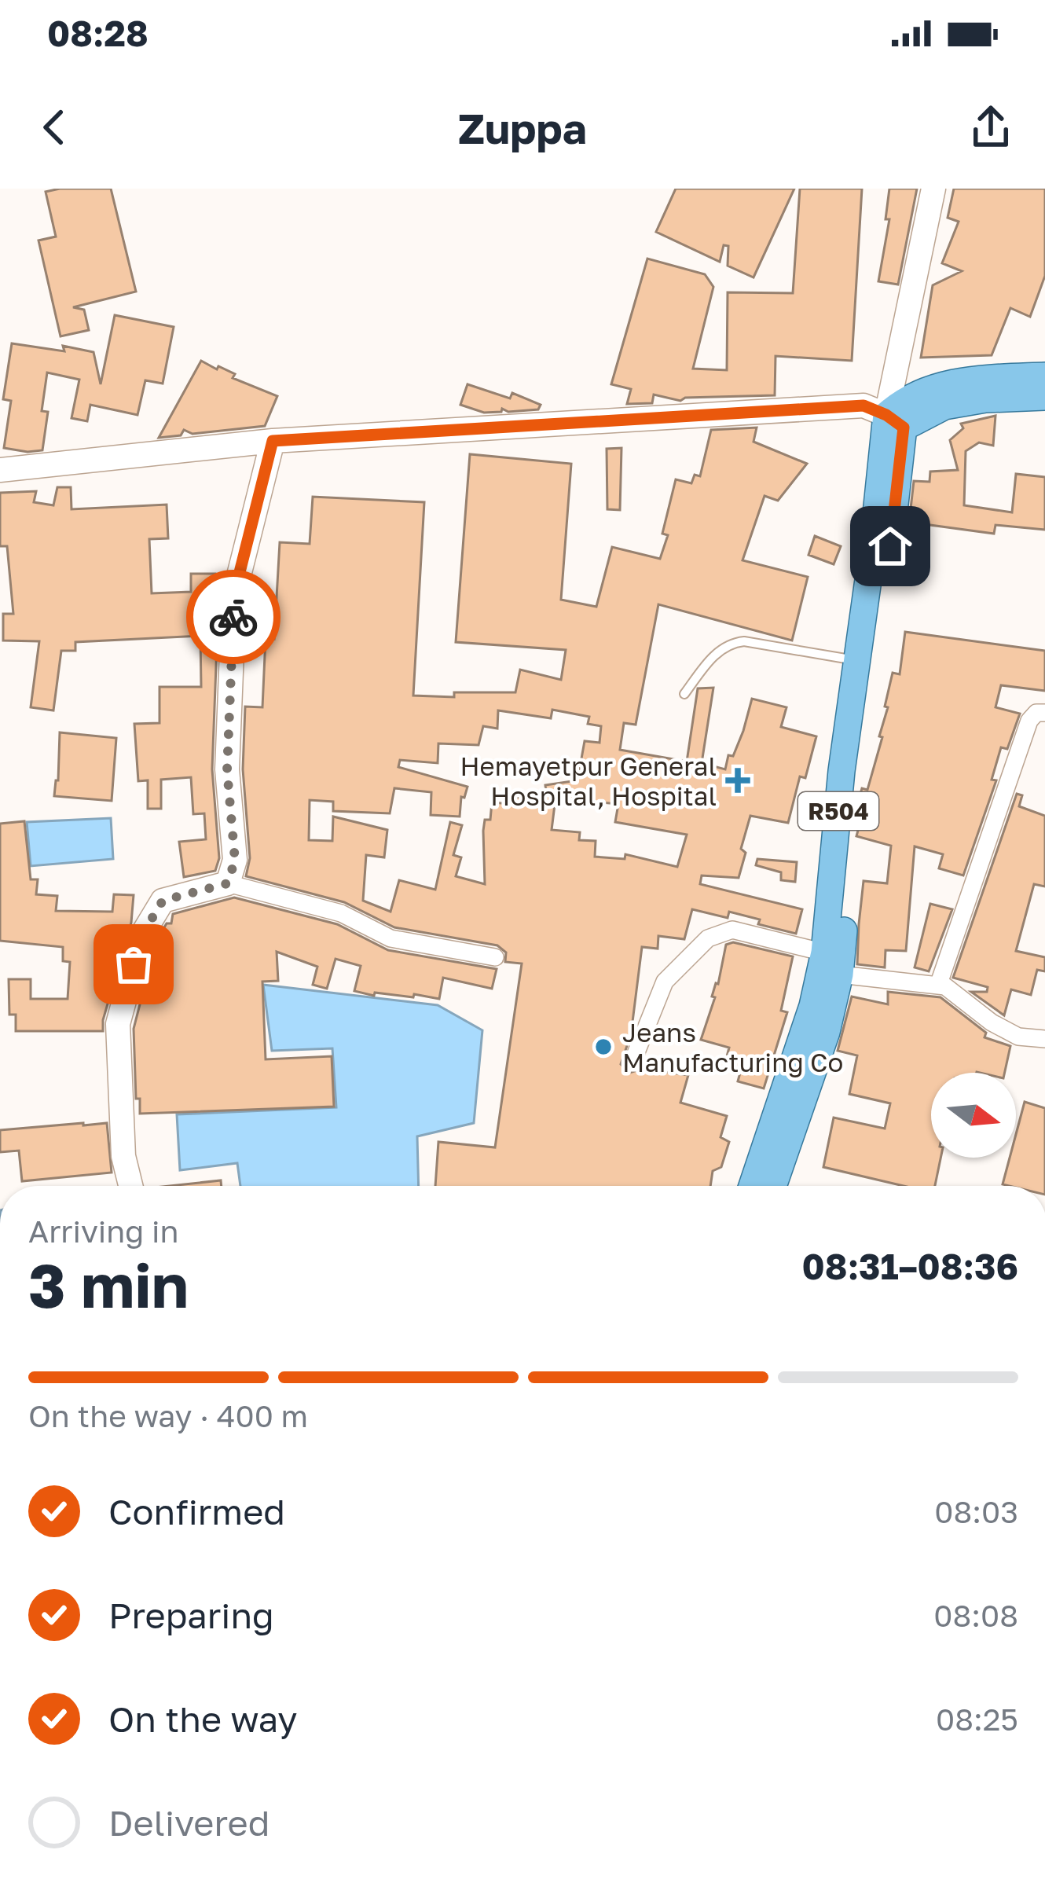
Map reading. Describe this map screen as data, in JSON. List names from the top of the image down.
{
  "streets": {
    "main road": ["R504"]
  },
  "places": {
    "health": ["Hemayetpur General Hospital, Hospital"],
    "other": ["Jeans Manufacturing Co"]
  },
  "north": "right",
  "page": {
    "status": "08:28",
    "header": "Zuppa",
    "heading": ["3 min", "Arriving in", "08:31–08:36"],
    "bar": "On the way · 400 m",
    "list": [
      ["Confirmed", "08:03"],
      ["Preparing", "08:08"],
      ["On the way", "08:25"],
      "Delivered"
    ]
  }
}
